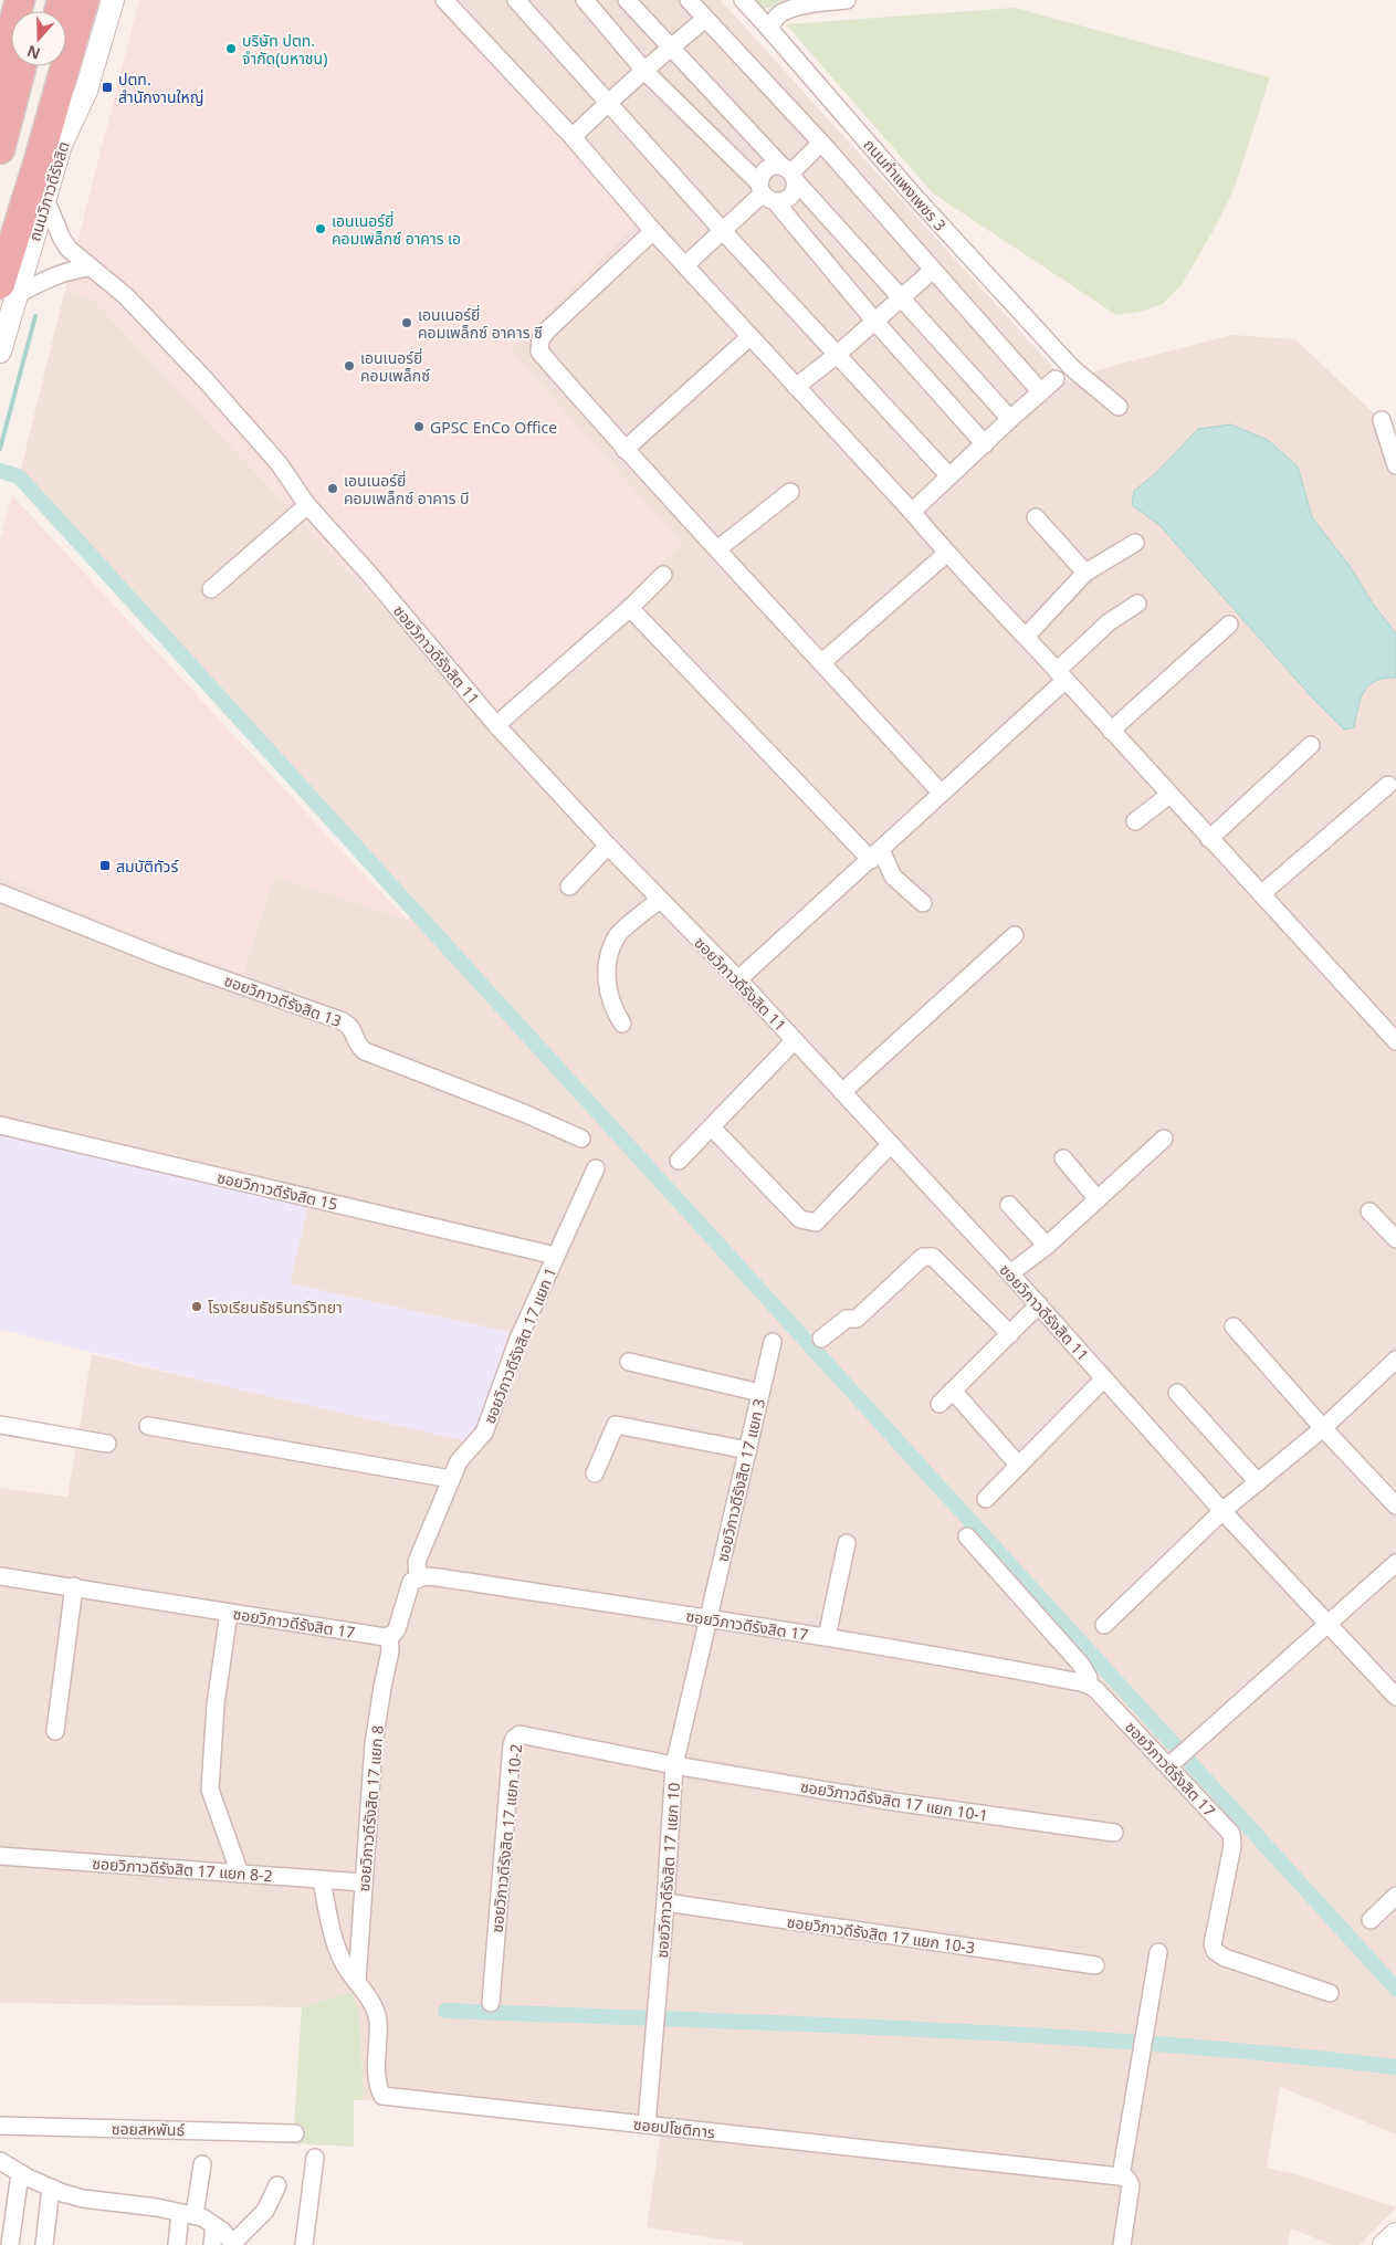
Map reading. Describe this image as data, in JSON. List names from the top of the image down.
{
  "streets": {
    "main road": ["ถนนวิภาวดีรังสิต"],
    "street": [
      "ถนนกำแพงเพชร 3",
      "ซอยวิภาวดีรังสิต 11",
      "ซอยวิภาวดีรังสิต 13",
      "ซอยวิภาวดีรังสิต 15",
      "ซอยวิภาวดีรังสิต 17 แยก 1",
      "ซอยวิภาวดีรังสิต 17 แยก 3",
      "ซอยวิภาวดีรังสิต 17",
      "ซอยวิภาวดีรังสิต 17 แยก 10-1",
      "ซอยวิภาวดีรังสิต 17 แยก 8",
      "ซอยวิภาวดีรังสิต 17 แยก 10-2",
      "ซอยวิภาวดีรังสิต 17 แยก 8-2",
      "ซอยวิภาวดีรังสิต 17 แยก 10",
      "ซอยวิภาวดีรังสิต 17 แยก 10-3",
      "ซอยปโชติการ",
      "ซอยสหพันธ์"
    ]
  },
  "crossings": [
    ["ถนนวิภาวดีรังสิต", "ซอยวิภาวดีรังสิต 11"],
    ["ซอยวิภาวดีรังสิต 15", "ซอยวิภาวดีรังสิต 17 แยก 1"],
    ["ซอยวิภาวดีรังสิต 17 แยก 1", "ซอยวิภาวดีรังสิต 17"],
    ["ซอยวิภาวดีรังสิต 17 แยก 3", "ซอยวิภาวดีรังสิต 17"],
    ["ซอยวิภาวดีรังสิต 17 แยก 3", "ซอยวิภาวดีรังสิต 17 แยก 10"],
    ["ซอยวิภาวดีรังสิต 17", "ซอยวิภาวดีรังสิต 17 แยก 8"],
    ["ซอยวิภาวดีรังสิต 17", "ซอยวิภาวดีรังสิต 17 แยก 10"],
    ["ซอยวิภาวดีรังสิต 17 แยก 10-1", "ซอยวิภาวดีรังสิต 17 แยก 10-2"],
    ["ซอยวิภาวดีรังสิต 17 แยก 10-1", "ซอยวิภาวดีรังสิต 17 แยก 10"],
    ["ซอยวิภาวดีรังสิต 17 แยก 8", "ซอยวิภาวดีรังสิต 17 แยก 8-2"],
    ["ซอยวิภาวดีรังสิต 17 แยก 8", "ซอยปโชติการ"],
    ["ซอยวิภาวดีรังสิต 17 แยก 10-2", "ซอยวิภาวดีรังสิต 17 แยก 10"],
    ["ซอยวิภาวดีรังสิต 17 แยก 8-2", "ซอยปโชติการ"],
    ["ซอยวิภาวดีรังสิต 17 แยก 10", "ซอยวิภาวดีรังสิต 17 แยก 10-3"],
    ["ซอยวิภาวดีรังสิต 17 แยก 10", "ซอยปโชติการ"]
  ],
  "places": {
    "other": [
      "บริษัท ปตท. จำกัด(มหาชน)",
      "เอนเนอร์ยี่ คอมเพล็กซ์ อาคาร เอ",
      "เอนเนอร์ยี่ คอมเพล็กซ์ อาคาร ซี",
      "เอนเนอร์ยี่ คอมเพล็กซ์",
      "GPSC EnCo Office",
      "เอนเนอร์ยี่ คอมเพล็กซ์ อาคาร บี",
      "โรงเรียนธัชรินทร์วิทยา"
    ],
    "transit": ["ปตท. สำนักงานใหญ่", "สมบัติทัวร์"]
  },
  "north": "bottom"
}
